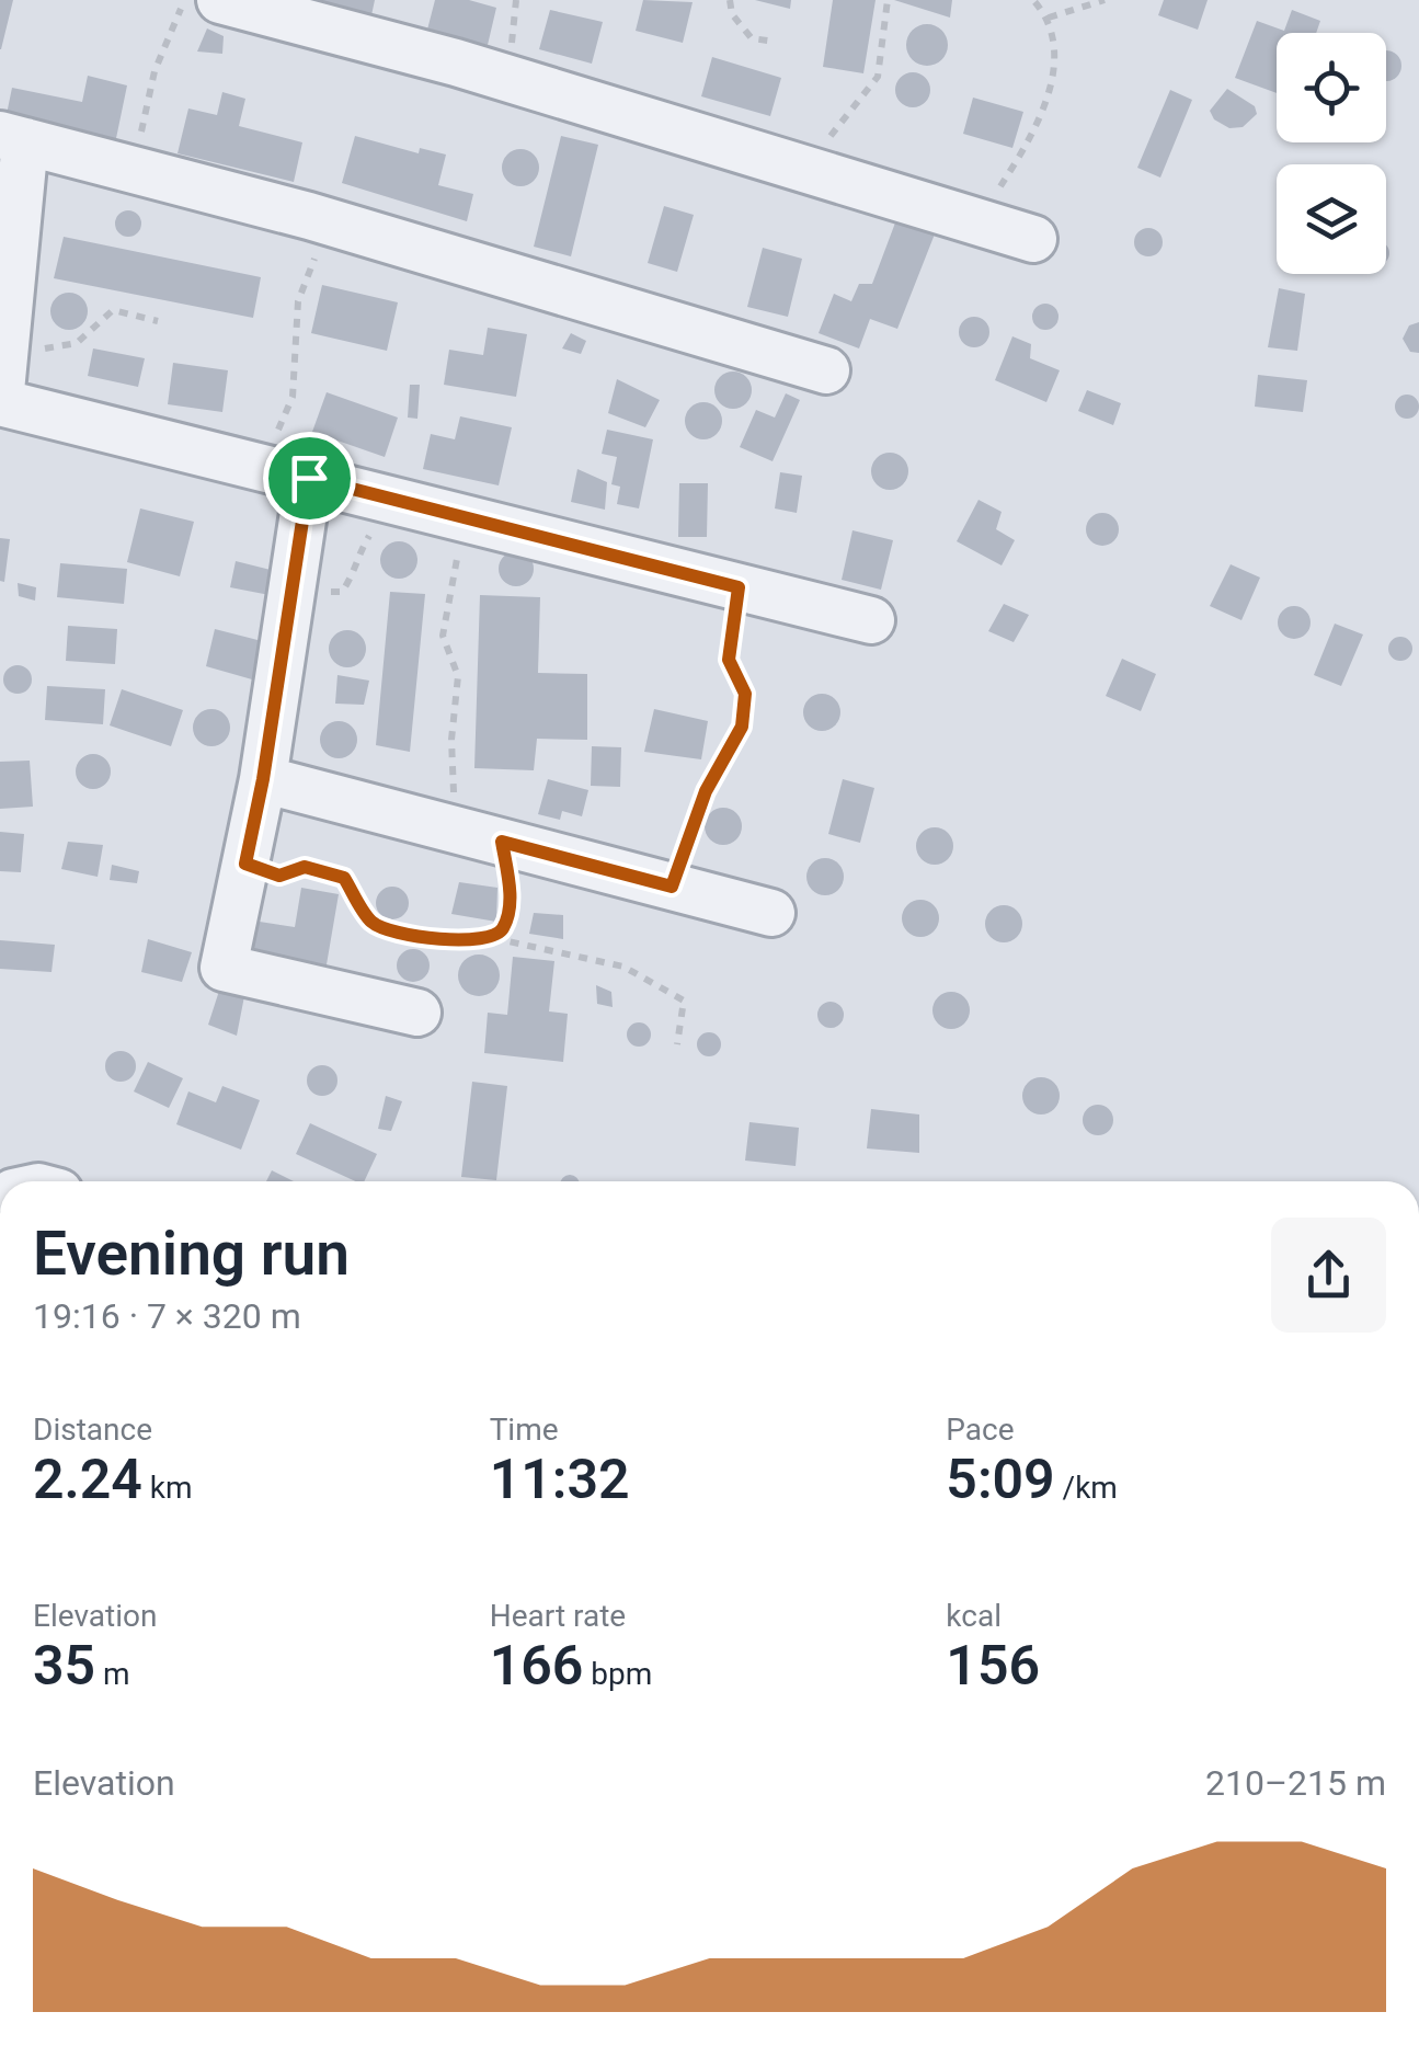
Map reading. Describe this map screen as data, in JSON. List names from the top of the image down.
{
  "page": {
    "heading": ["Evening run", "19:16 · 7 × 320 m"],
    "stats": [
      ["Distance", "2.24 km"],
      ["Time", "11:32"],
      ["Pace", "5:09 /km"],
      ["Elevation", "35 m"],
      ["Heart rate", "166 bpm"],
      ["kcal", "156"]
    ],
    "chart": ["Elevation", "210–215 m"]
  }
}
